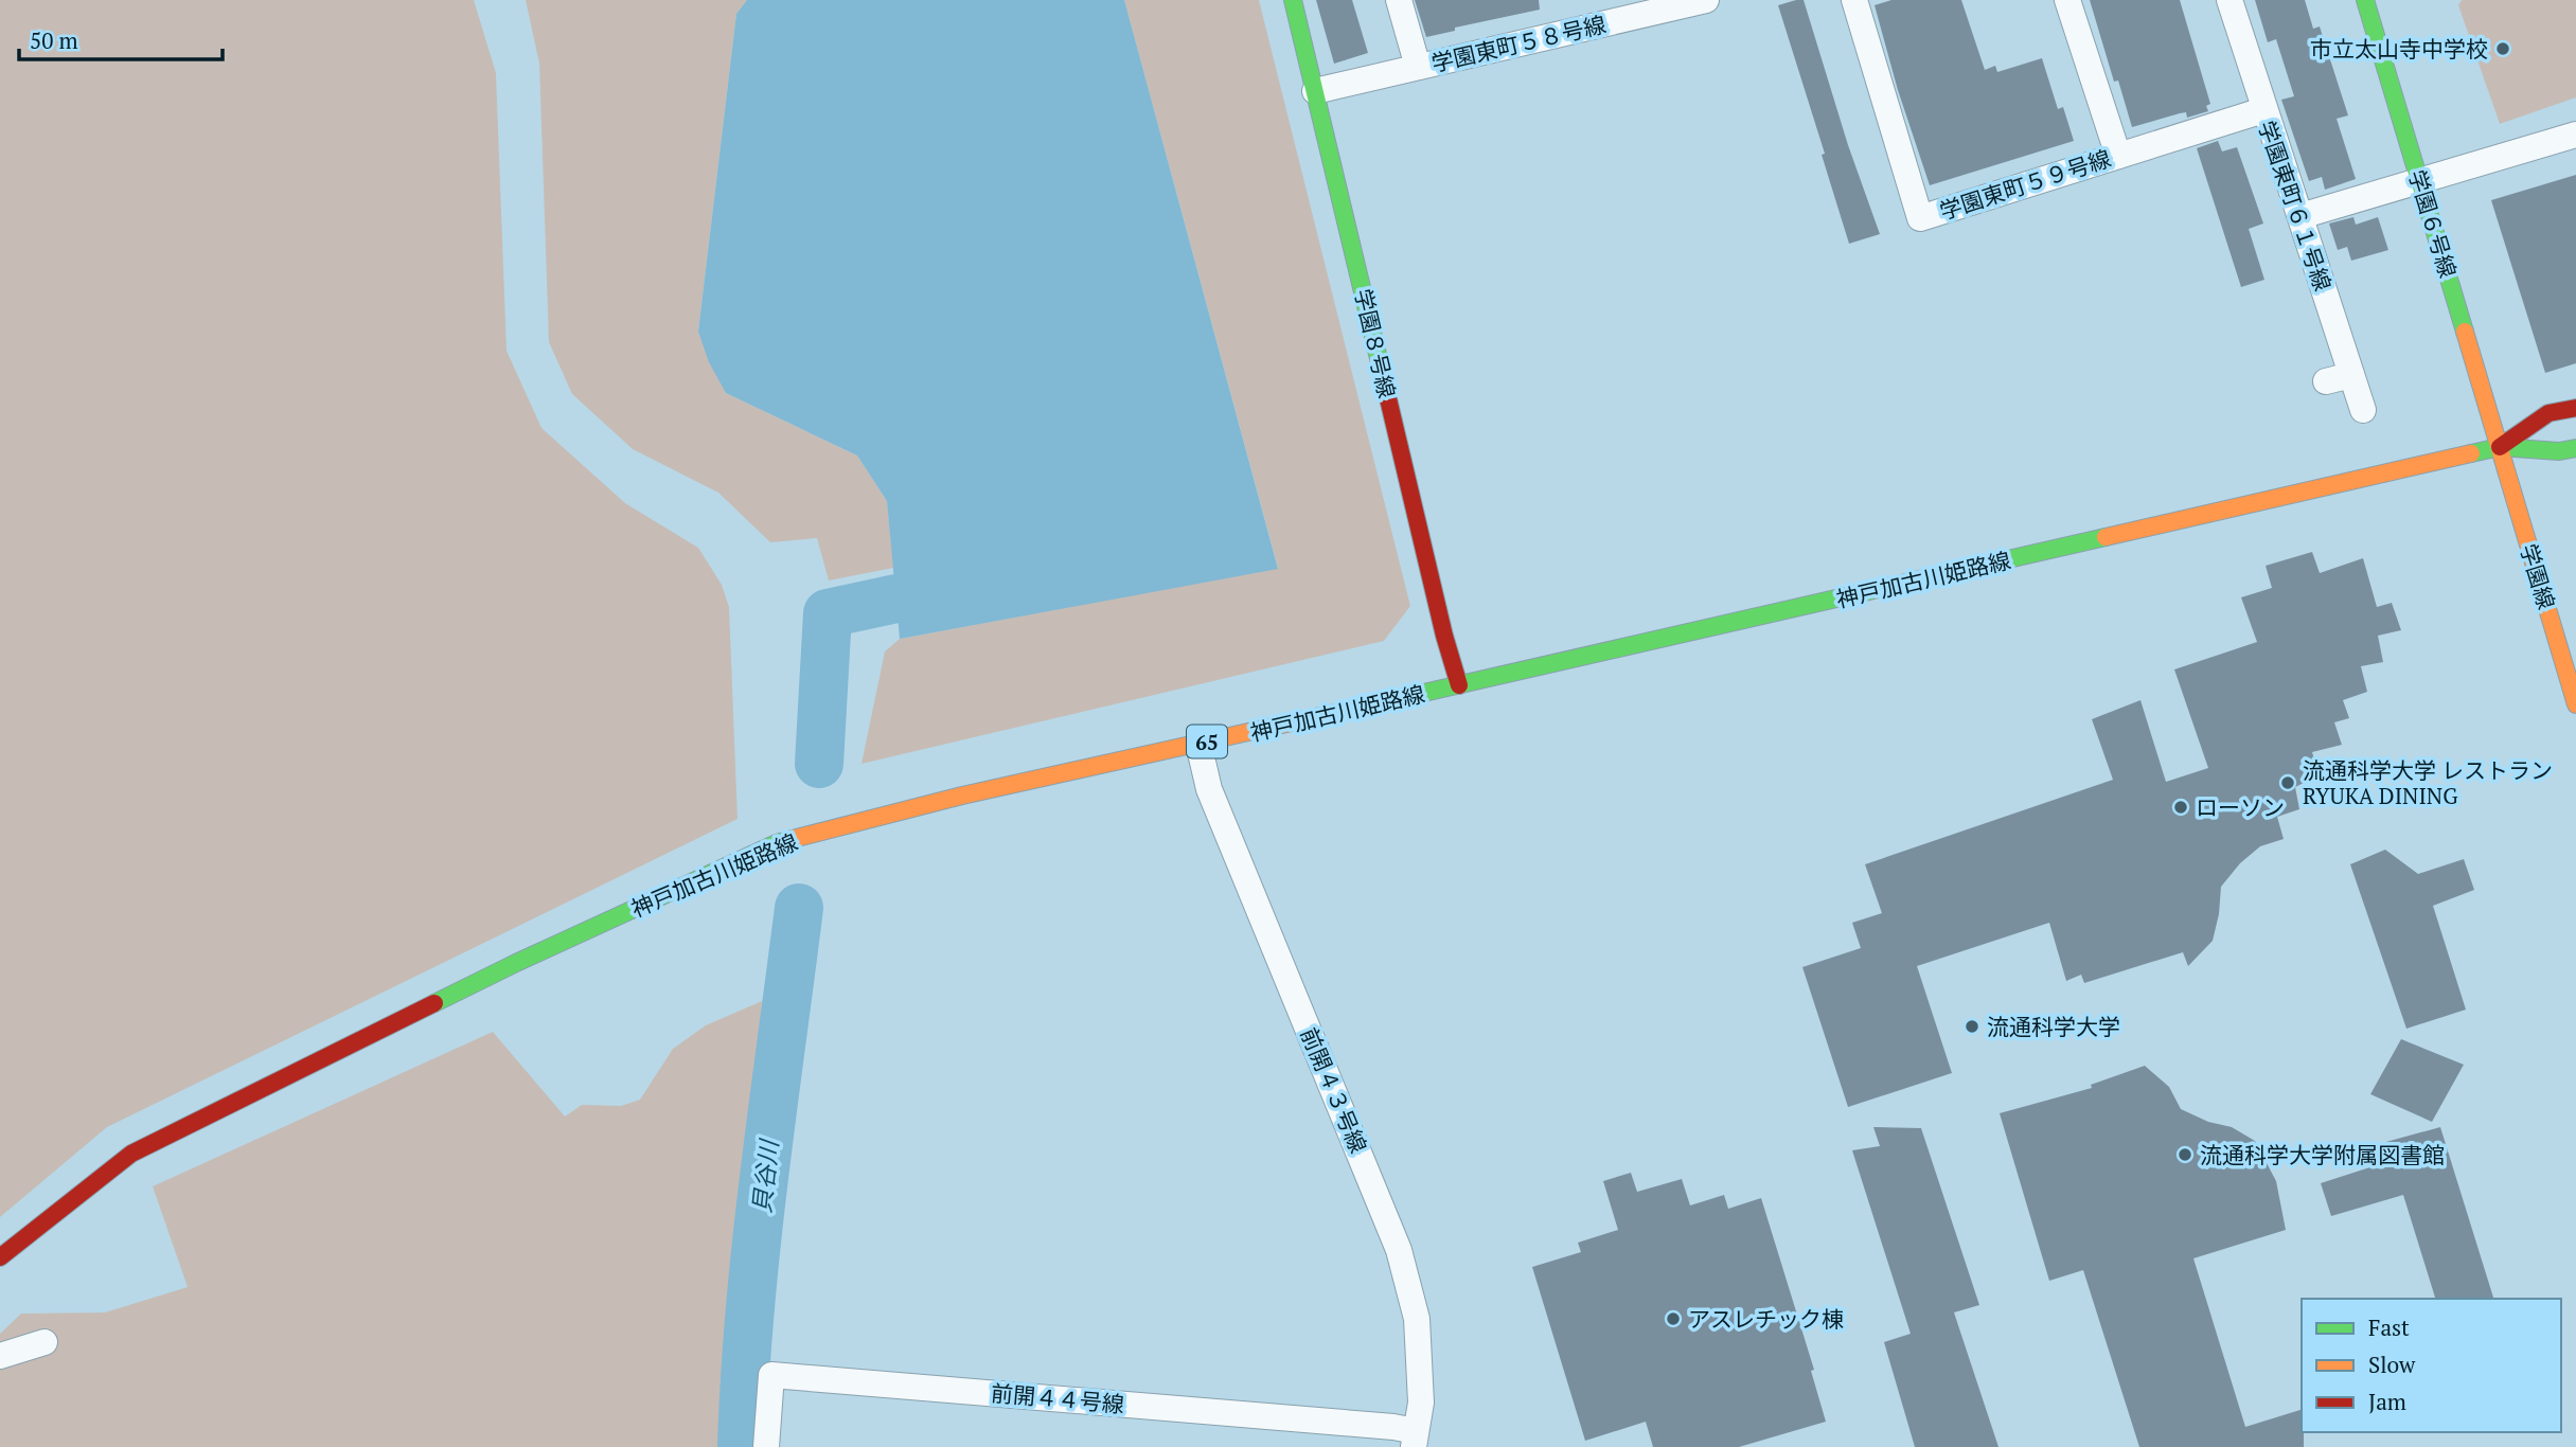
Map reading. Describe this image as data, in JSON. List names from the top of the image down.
{
  "streets": {
    "main road": [
      "学園６号線",
      "学園８号線",
      "学園線",
      "神戸加古川姫路線",
      "65"
    ],
    "street": [
      "学園東町５８号線",
      "学園東町５９号線",
      "学園東町６１号線",
      "前開４３号線",
      "前開４４号線"
    ]
  },
  "crossings": [
    ["学園東町５８号線", "学園８号線"],
    ["学園東町５９号線", "学園東町６１号線"],
    ["学園６号線", "学園線"],
    ["学園６号線", "神戸加古川姫路線"],
    ["学園８号線", "神戸加古川姫路線"],
    ["学園線", "神戸加古川姫路線"],
    ["神戸加古川姫路線", "前開４３号線"],
    ["前開４３号線", "前開４４号線"]
  ],
  "water": ["貝谷川"],
  "places": [
    "市立太山寺中学校",
    "流通科学大学 レストラン RYUKA DINING",
    "ローソン",
    "流通科学大学",
    "流通科学大学附属図書館",
    "アスレチック棟"
  ],
  "legend": ["Fast", "Slow", "Jam"],
  "scale_bar": "50 m"
}
